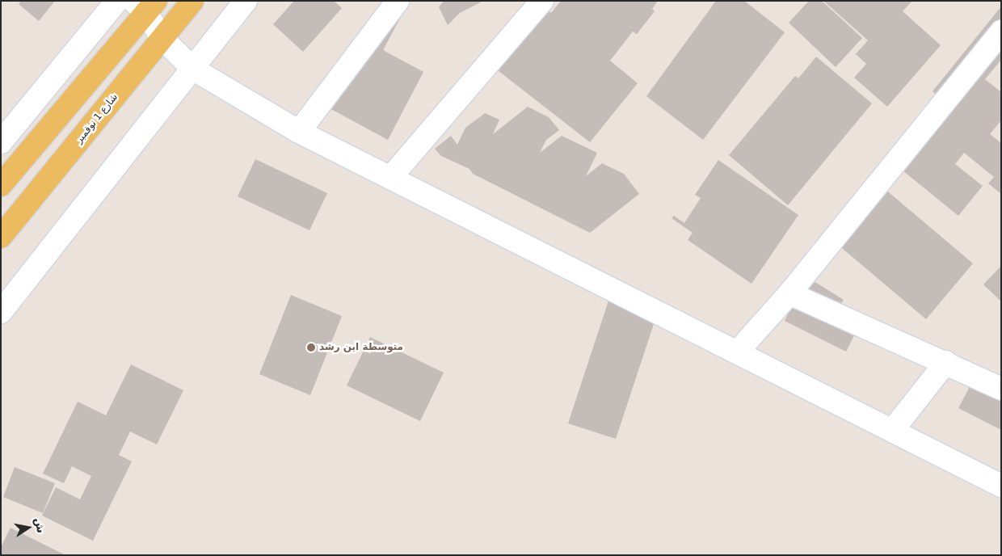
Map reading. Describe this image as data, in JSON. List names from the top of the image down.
{
  "streets": {
    "main road": ["شارع 1 نوفمبر"]
  },
  "places": ["متوسطة ابن رشد"],
  "north": "right"
}
